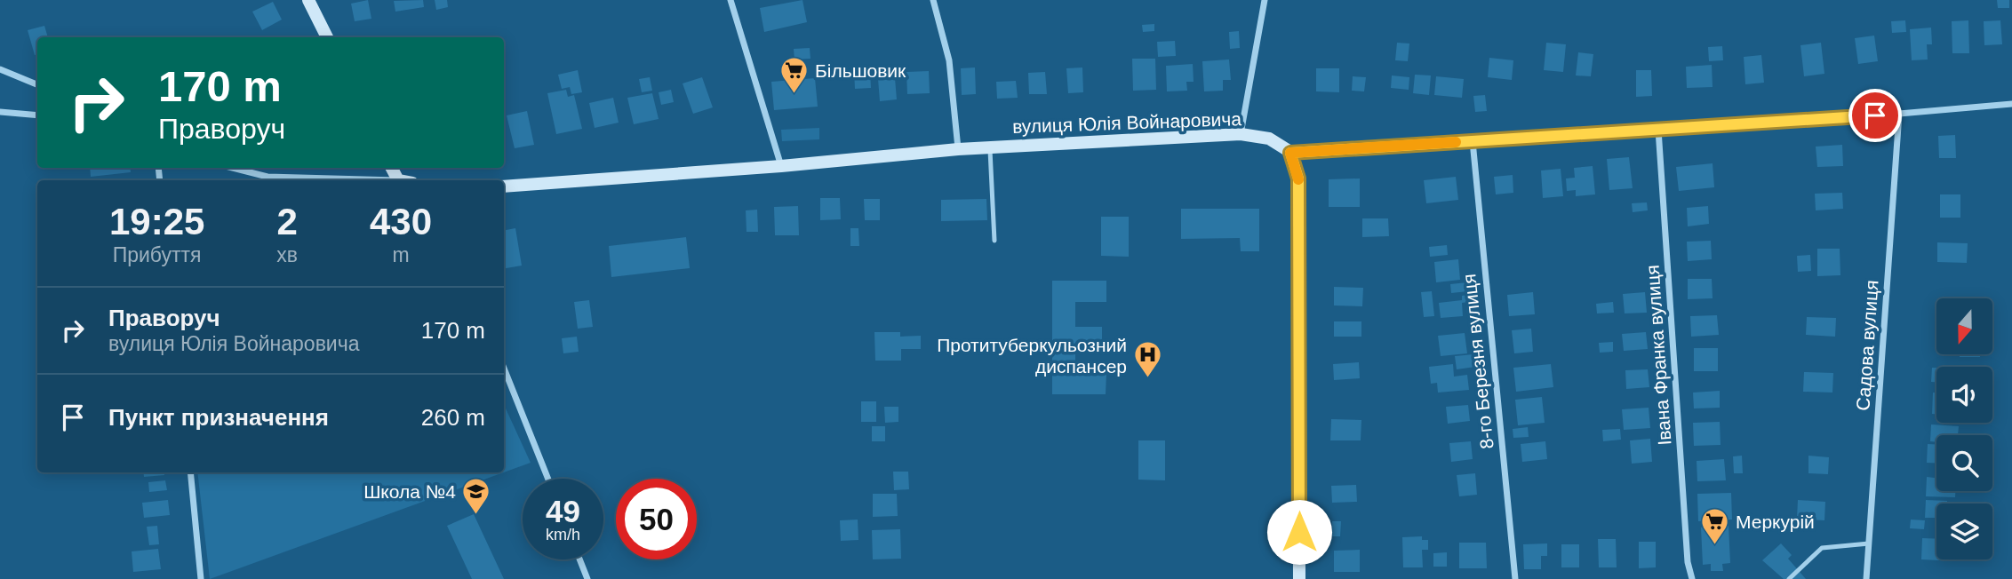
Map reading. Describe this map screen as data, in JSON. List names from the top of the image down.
{
  "streets": {
    "main road": ["вулиця Юлія Войнаровича"],
    "street": ["Садова вулиця", "Івана Франка вулиця", "8-го Березня вулиця"]
  },
  "places": {
    "supermarket": ["Більшовик", "Меркурій"],
    "hospital": ["Протитуберкульозний диспансер"],
    "school or university": ["Школа №4"]
  },
  "north": "bottom",
  "page": {
    "turn": ["170 m", "Праворуч"],
    "eta": [
      "19:25",
      "Прибуття",
      "2",
      "хв",
      "430",
      "m"
    ],
    "list": [
      {
        "name": "Праворуч",
        "note": "вулиця Юлія Войнаровича",
        "value": "170 m"
      },
      {
        "name": "Пункт призначення",
        "value": "260 m"
      }
    ],
    "speed": "49 km/h",
    "limit": "50"
  }
}
